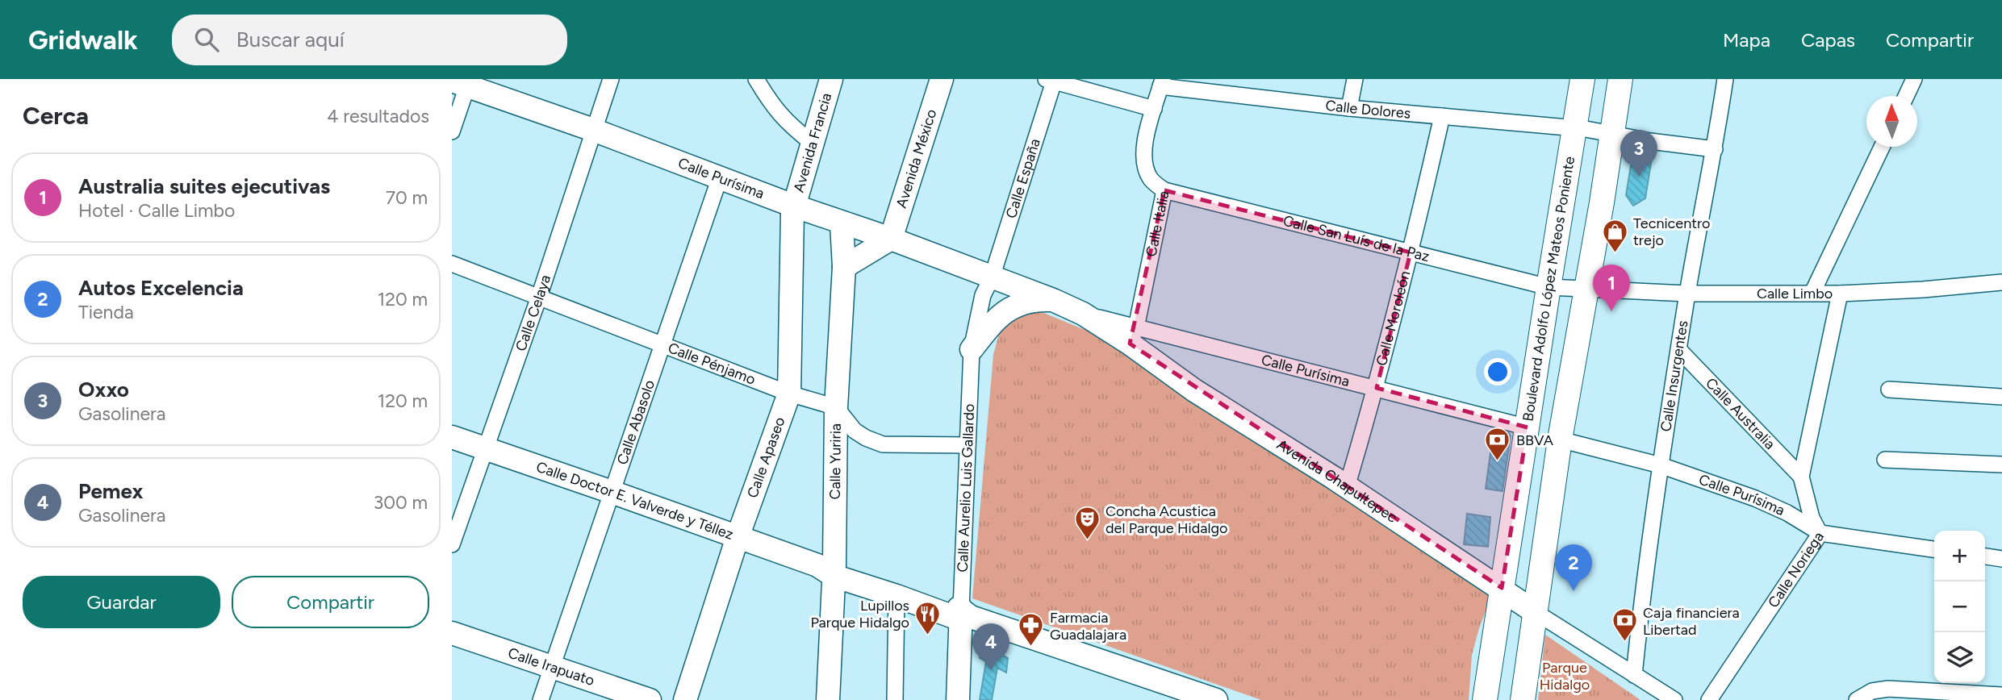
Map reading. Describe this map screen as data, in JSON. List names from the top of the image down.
{
  "streets": {
    "main road": ["Boulevard Adolfo López Mateos Poniente"],
    "street": [
      "Calle Dolores",
      "Avenida Francia",
      "Avenida México",
      "Calle Purísima",
      "Calle España",
      "Calle Italia",
      "Calle San Luís de la Paz",
      "Calle Limbo",
      "Calle Celaya",
      "Calle Moroleón",
      "Calle Pénjamo",
      "Calle Insurgentes",
      "Calle Australia",
      "Calle Abasolo",
      "Calle Apaseo",
      "Calle Yuriria",
      "Avenida Chapultepec",
      "Calle Aurelio Luis Gallardo",
      "Calle Doctor E. Valverde y Téllez",
      "Calle Noriega",
      "Calle Irapuato"
    ]
  },
  "crossings": [
    ["Calle Dolores", "Calle Italia"],
    ["Calle Dolores", "Boulevard Adolfo López Mateos Poniente"],
    ["Calle Dolores", "Calle Moroleón"],
    ["Calle Dolores", "Calle Insurgentes"],
    ["Avenida Francia", "Calle Purísima"],
    ["Avenida Francia", "Calle Apaseo"],
    ["Avenida México", "Calle Purísima"],
    ["Calle Purísima", "Calle España"],
    ["Calle Purísima", "Calle Italia"],
    ["Calle Purísima", "Boulevard Adolfo López Mateos Poniente"],
    ["Calle Purísima", "Calle Celaya"],
    ["Calle Purísima", "Calle Moroleón"],
    ["Calle Purísima", "Calle Insurgentes"],
    ["Calle Purísima", "Calle Abasolo"],
    ["Calle Purísima", "Calle Apaseo"],
    ["Calle Purísima", "Calle Yuriria"],
    ["Calle Purísima", "Avenida Chapultepec"],
    ["Calle Purísima", "Calle Aurelio Luis Gallardo"],
    ["Calle Purísima", "Calle Noriega"],
    ["Calle España", "Avenida Chapultepec"],
    ["Calle España", "Calle Aurelio Luis Gallardo"],
    ["Calle Italia", "Calle San Luís de la Paz"],
    ["Calle Italia", "Avenida Chapultepec"],
    ["Calle San Luís de la Paz", "Boulevard Adolfo López Mateos Poniente"],
    ["Calle San Luís de la Paz", "Calle Limbo"],
    ["Calle San Luís de la Paz", "Calle Moroleón"],
    ["Boulevard Adolfo López Mateos Poniente", "Avenida Chapultepec"],
    ["Calle Limbo", "Calle Insurgentes"],
    ["Calle Limbo", "Calle Noriega"],
    ["Calle Celaya", "Calle Pénjamo"],
    ["Calle Celaya", "Calle Doctor E. Valverde y Téllez"],
    ["Calle Moroleón", "Avenida Chapultepec"],
    ["Calle Pénjamo", "Calle Abasolo"],
    ["Calle Pénjamo", "Calle Apaseo"],
    ["Calle Pénjamo", "Calle Yuriria"],
    ["Calle Insurgentes", "Calle Australia"],
    ["Calle Insurgentes", "Avenida Chapultepec"],
    ["Calle Australia", "Calle Noriega"],
    ["Calle Abasolo", "Calle Doctor E. Valverde y Téllez"],
    ["Calle Abasolo", "Calle Irapuato"],
    ["Calle Apaseo", "Calle Doctor E. Valverde y Téllez"],
    ["Calle Yuriria", "Calle Doctor E. Valverde y Téllez"],
    ["Avenida Chapultepec", "Calle Aurelio Luis Gallardo"],
    ["Calle Aurelio Luis Gallardo", "Calle Doctor E. Valverde y Téllez"]
  ],
  "parks": ["Parque Hidalgo"],
  "places": {
    "shop": ["Tecnicentro trejo"],
    "bank": ["BBVA", "Caja financiera Libertad"],
    "theatre": ["Concha Acustica del Parque Hidalgo"],
    "restaurant": ["Lupillos Parque Hidalgo"],
    "pharmacy": ["Farmacia Guadalajara"]
  },
  "north": "top",
  "page": {
    "header": "Gridwalk",
    "search": "Buscar aquí",
    "nav": ["Mapa", "Capas", "Compartir"],
    "heading": ["Cerca", "4 resultados"],
    "pins": [
      "3",
      "1",
      "2",
      "4"
    ],
    "list": [
      {
        "mark": "1",
        "name": "Australia suites ejecutivas",
        "note": "Hotel · Calle Limbo",
        "value": "70 m"
      },
      {
        "mark": "2",
        "name": "Autos Excelencia",
        "note": "Tienda",
        "value": "120 m"
      },
      {
        "mark": "3",
        "name": "Oxxo",
        "note": "Gasolinera",
        "value": "120 m"
      },
      {
        "mark": "4",
        "name": "Pemex",
        "note": "Gasolinera",
        "value": "300 m"
      }
    ],
    "map_buttons": ["+", "−"],
    "buttons": ["Guardar", "Compartir"]
  }
}
